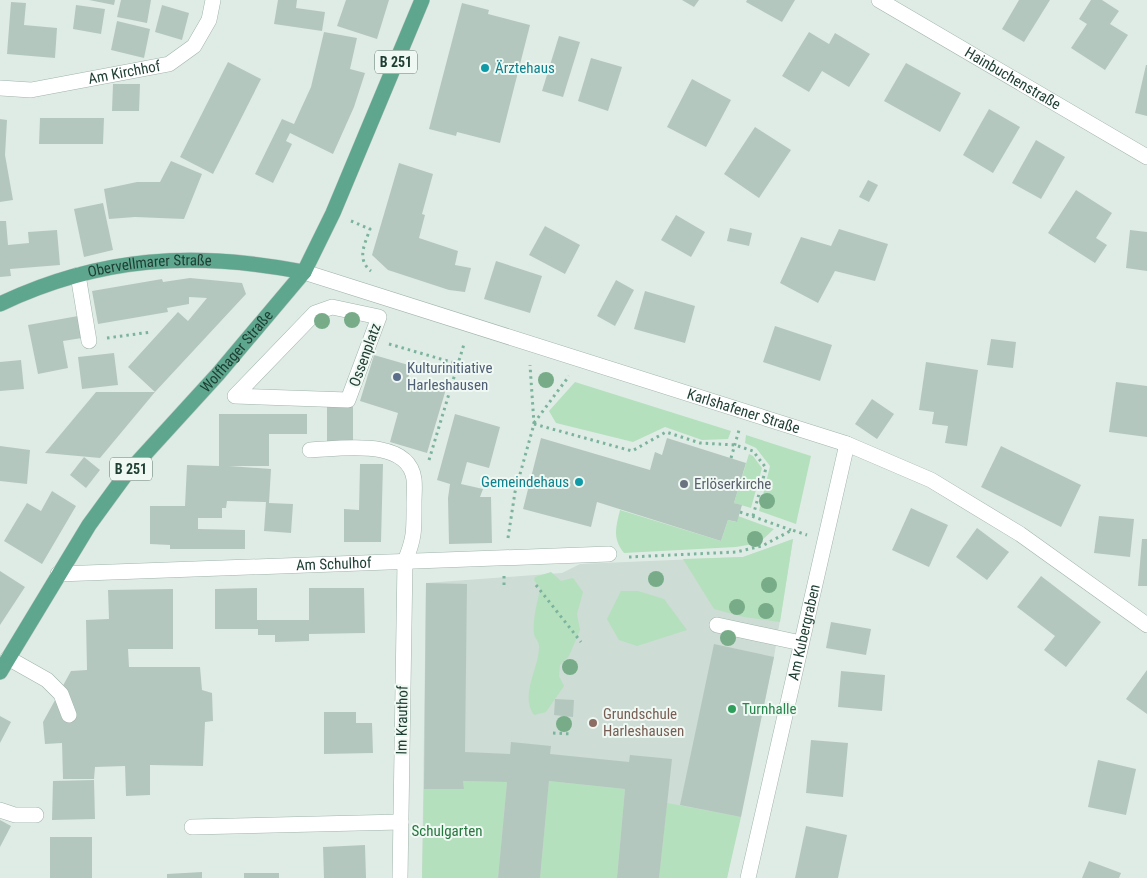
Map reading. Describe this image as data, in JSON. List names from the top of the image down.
{
  "streets": {
    "main road": ["B 251", "Obervellmarer Straße", "Wolfhager Straße"],
    "street": [
      "Am Kirchhof",
      "Hainbuchenstraße",
      "Ossenplatz",
      "Karlshafener Straße",
      "Am Schulhof",
      "Am Kubergraben",
      "Im Krauthof"
    ]
  },
  "crossings": [
    ["Obervellmarer Straße", "Wolfhager Straße"],
    ["Obervellmarer Straße", "Karlshafener Straße"],
    ["Wolfhager Straße", "Karlshafener Straße"],
    ["Wolfhager Straße", "Am Schulhof"],
    ["Karlshafener Straße", "Am Kubergraben"],
    ["Am Schulhof", "Im Krauthof"]
  ],
  "parks": ["Schulgarten"],
  "places": [
    "Ärztehaus",
    "Kulturinitiative Harleshausen",
    "Gemeindehaus",
    "Erlöserkirche",
    "Turnhalle",
    "Grundschule Harleshausen"
  ]
}
